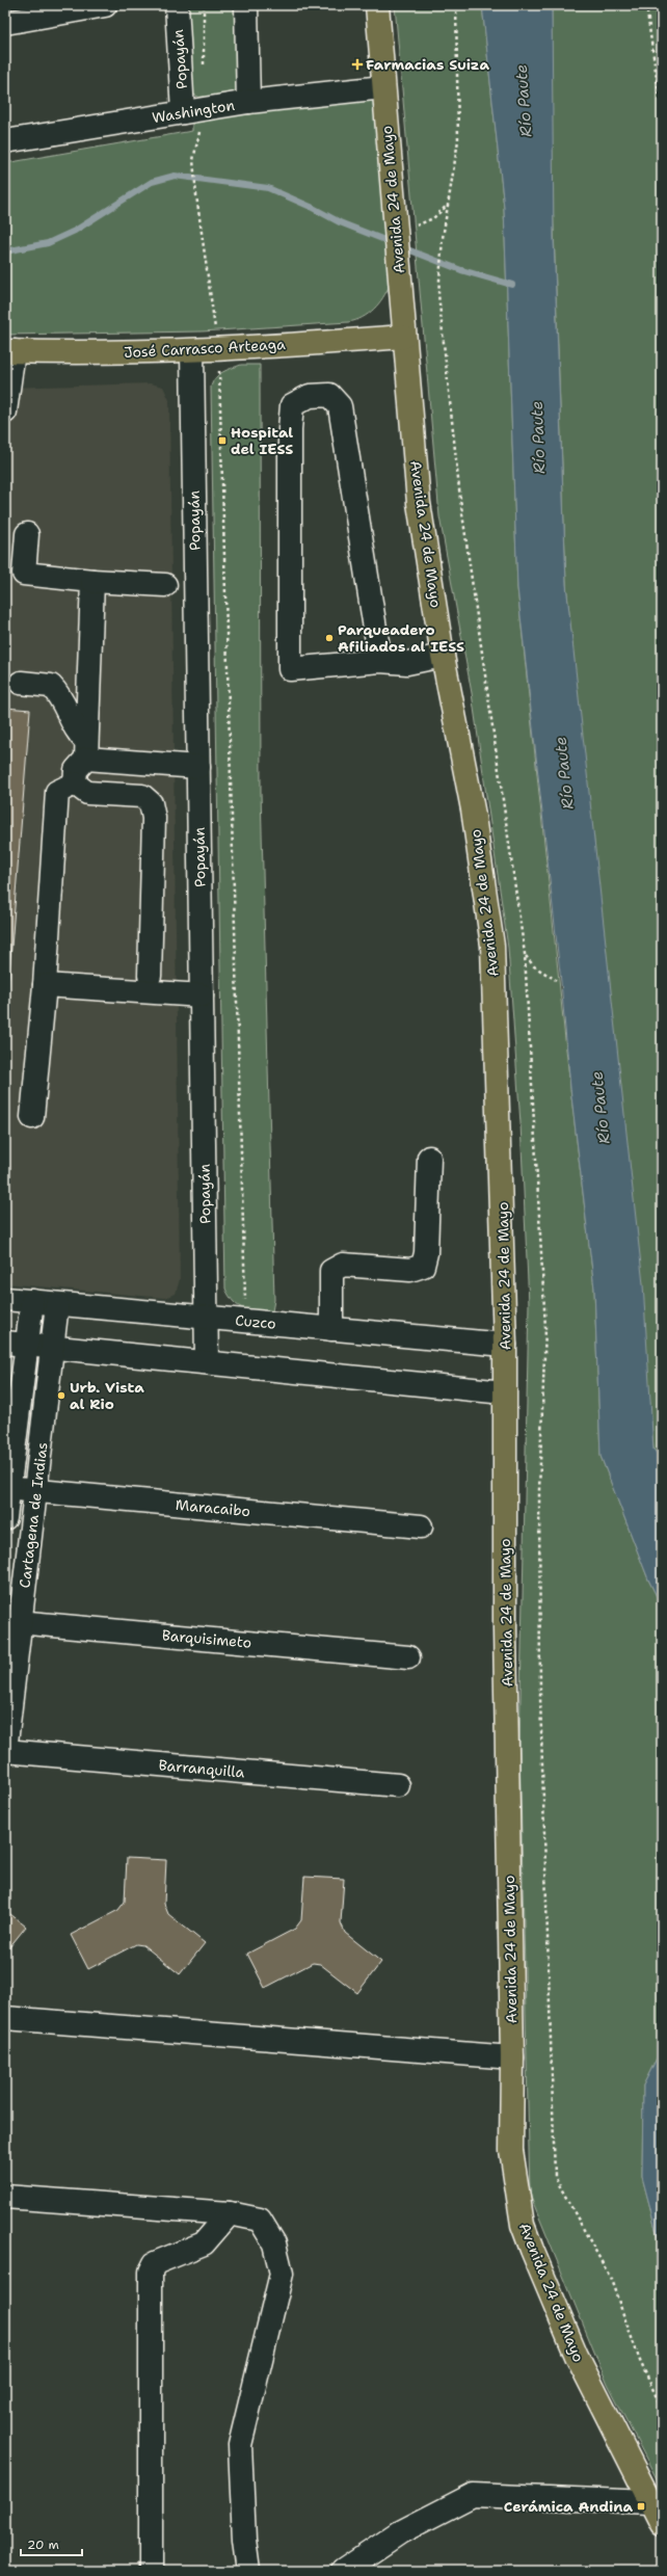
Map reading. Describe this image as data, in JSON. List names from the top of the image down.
{
  "streets": {
    "main road": ["Avenida 24 de Mayo", "José Carrasco Arteaga"],
    "street": [
      "Popayán",
      "Washington",
      "Cuzco",
      "Maracaibo",
      "Cartagena de Indias",
      "Barquisimeto",
      "Barranquilla"
    ]
  },
  "crossings": [
    ["Popayán", "Washington"],
    ["Popayán", "José Carrasco Arteaga"],
    ["Popayán", "Cuzco"],
    ["Washington", "Avenida 24 de Mayo"],
    ["Avenida 24 de Mayo", "José Carrasco Arteaga"],
    ["Avenida 24 de Mayo", "Cuzco"],
    ["Cuzco", "Cartagena de Indias"],
    ["Maracaibo", "Cartagena de Indias"],
    ["Cartagena de Indias", "Barquisimeto"],
    ["Cartagena de Indias", "Barranquilla"]
  ],
  "water": ["Río Paute"],
  "places": {
    "health": ["Farmacias Suiza"],
    "transit": ["Hospital del IESS", "Cerámica Andina"],
    "other": ["Parqueadero Afiliados al IESS", "Urb. Vista al Rio"]
  },
  "scale_bar": "20 m"
}
